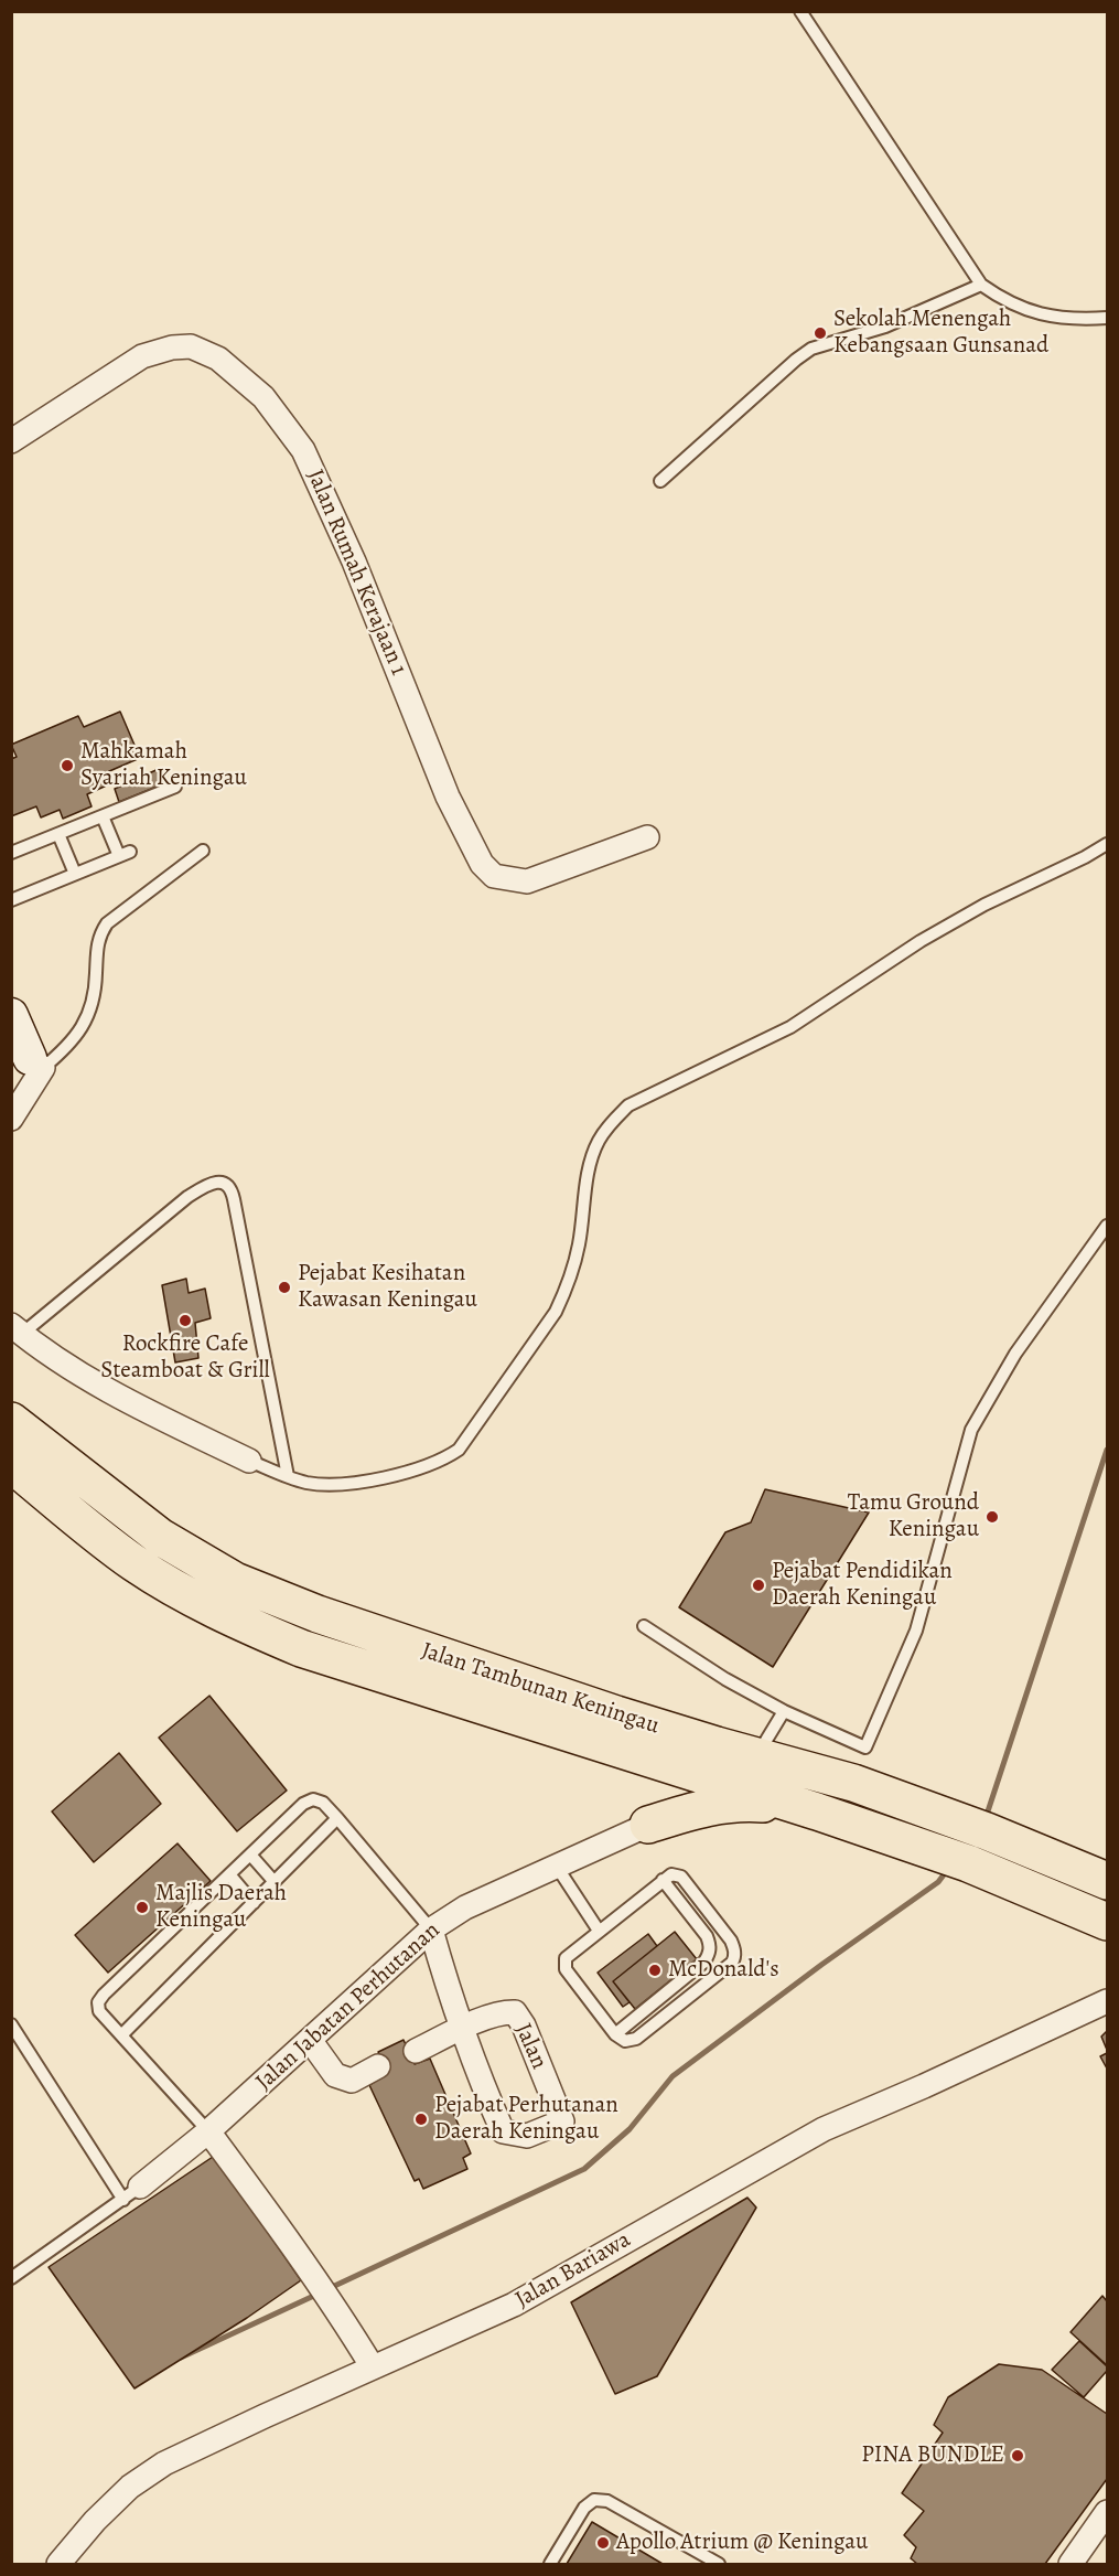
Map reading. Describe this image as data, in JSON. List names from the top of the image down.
{
  "streets": {
    "main road": ["Jalan Tambunan Keningau"],
    "street": [
      "Jalan Rumah Kerajaan 1",
      "Jalan Jabatan Perhutanan",
      "Jalan",
      "Jalan Bariawa"
    ]
  },
  "crossings": [
    ["Jalan Jabatan Perhutanan", "Jalan"]
  ],
  "places": [
    "Sekolah Menengah Kebangsaan Gunsanad",
    "Mahkamah Syariah Keningau",
    "Pejabat Kesihatan Kawasan Keningau",
    "Rockfire Cafe Steamboat & Grill",
    "Tamu Ground Keningau",
    "Pejabat Pendidikan Daerah Keningau",
    "Majlis Daerah Keningau",
    "McDonald's",
    "Pejabat Perhutanan Daerah Keningau",
    "PINA BUNDLE",
    "Apollo Atrium @ Keningau"
  ]
}
